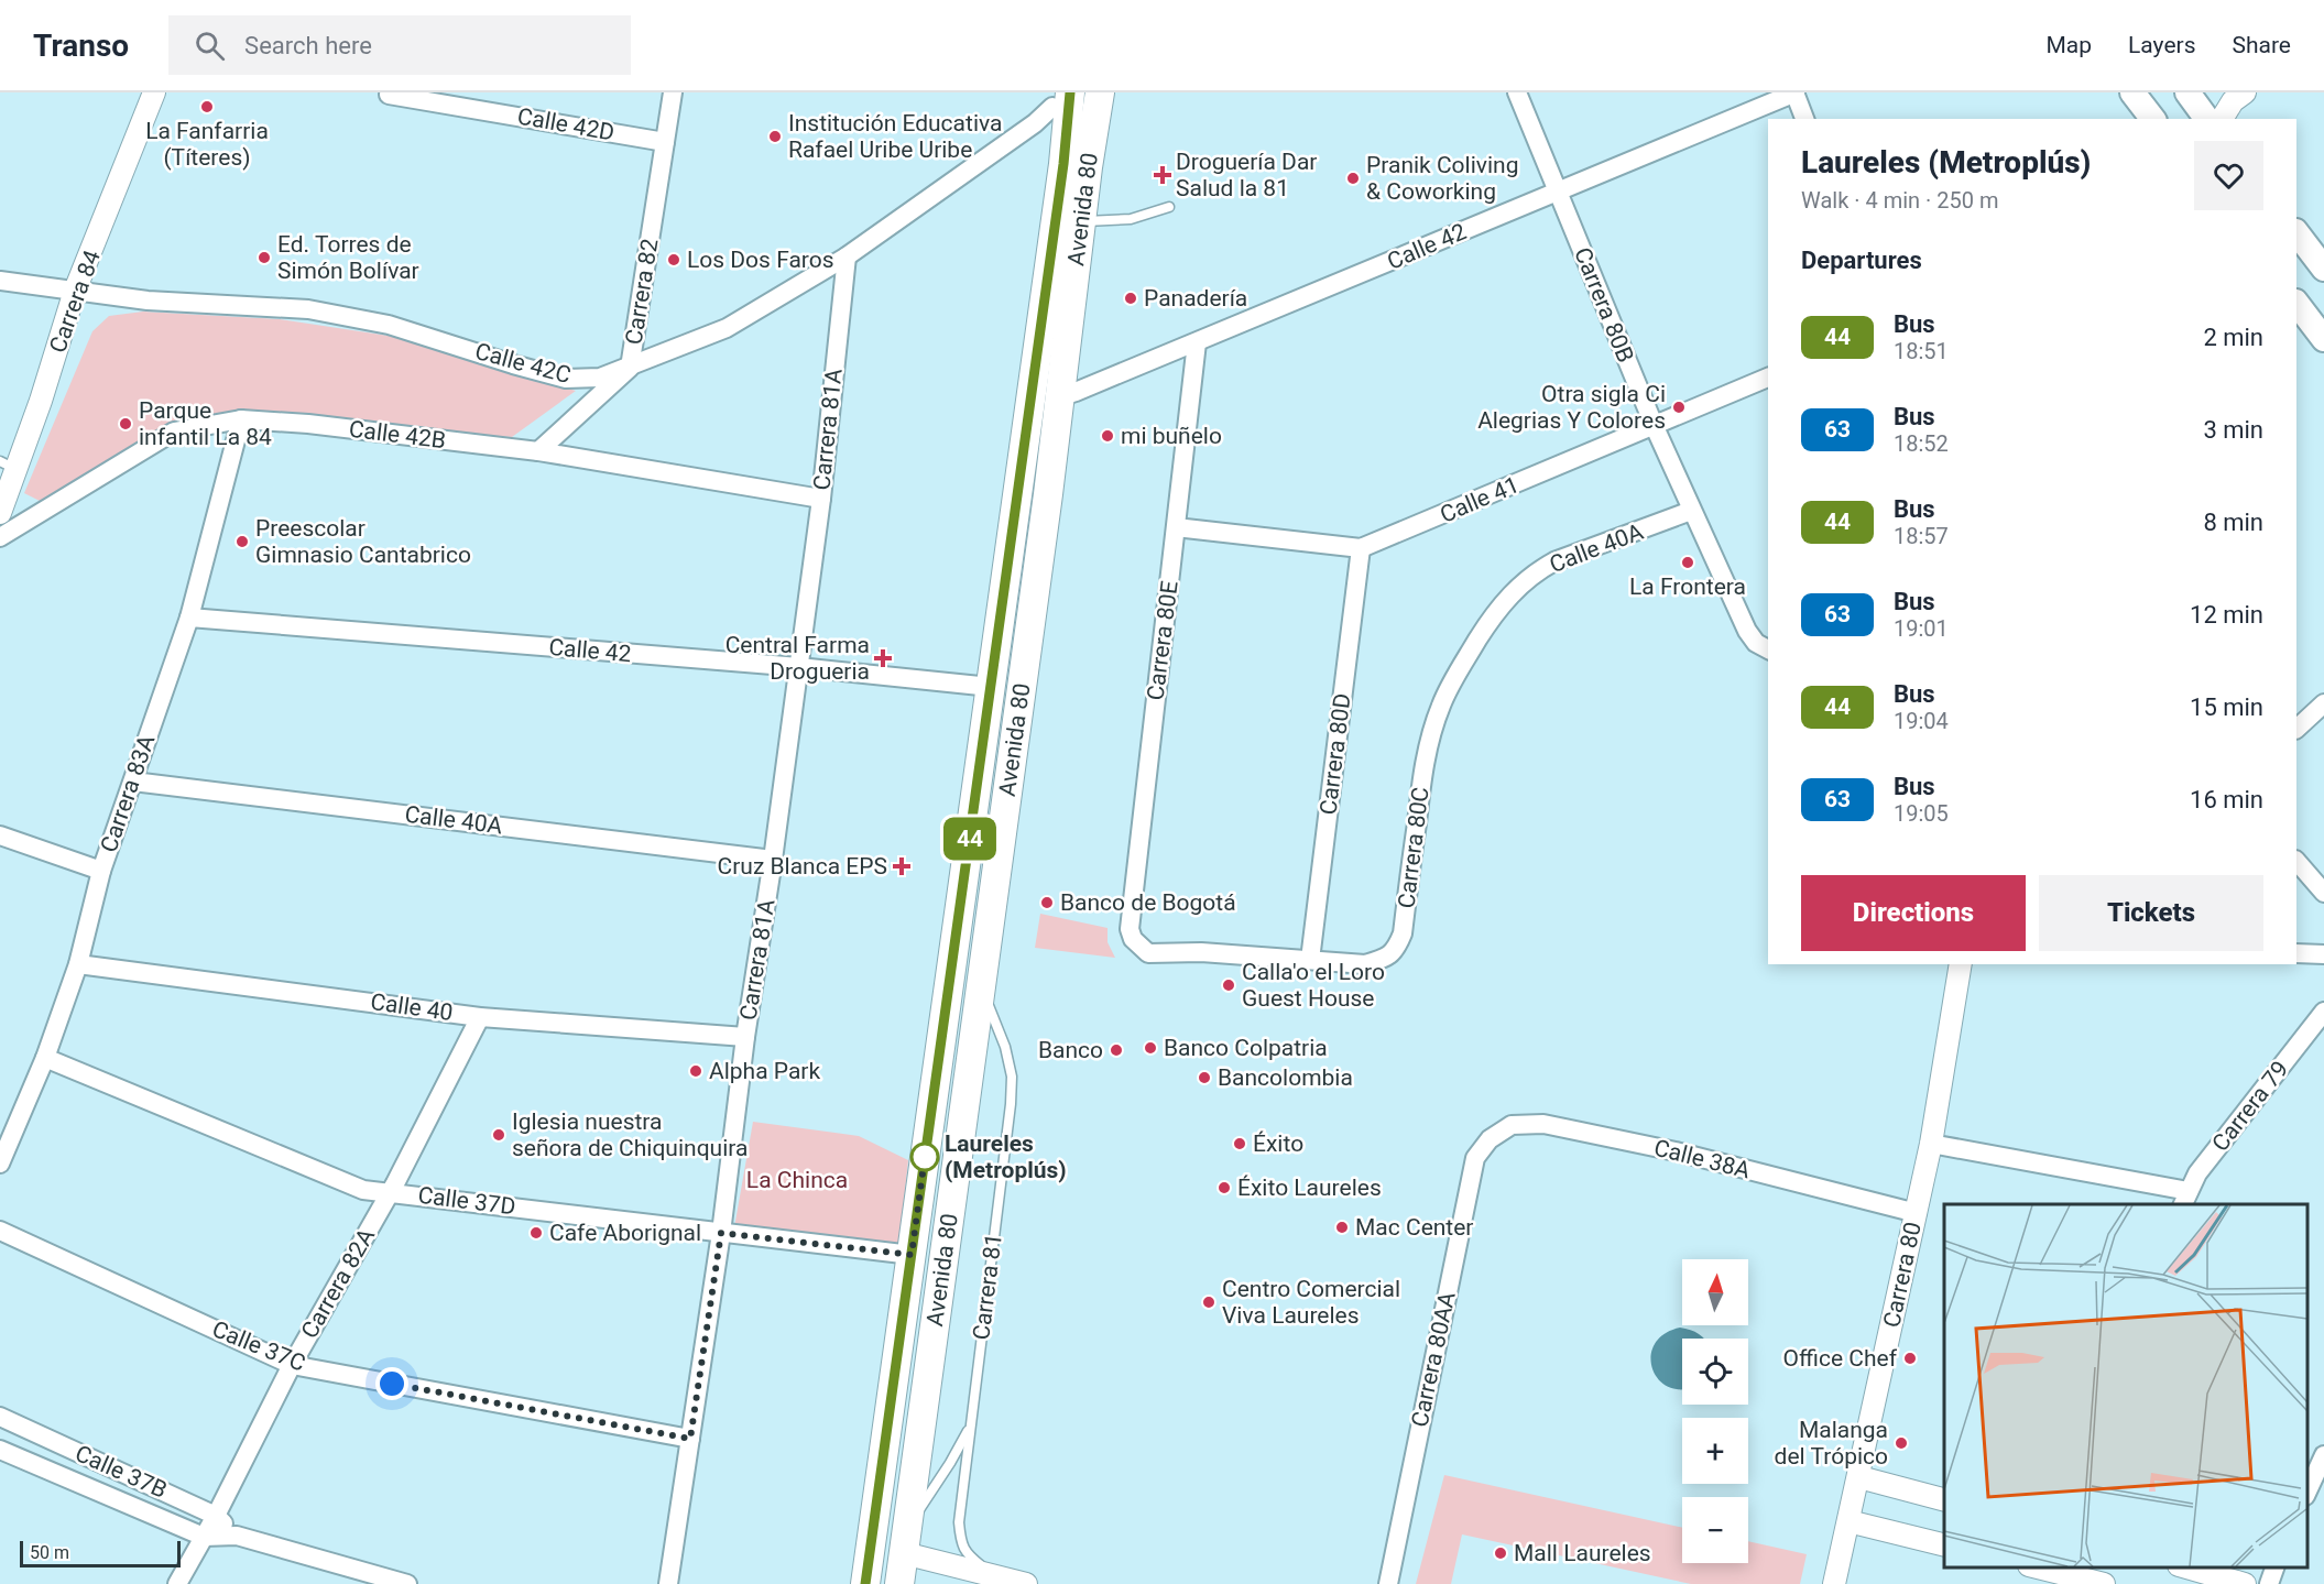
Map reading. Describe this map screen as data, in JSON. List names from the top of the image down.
{
  "streets": {
    "main road": ["Avenida 80"],
    "street": [
      "Calle 42D",
      "Calle 42",
      "Carrera 82",
      "Carrera 84",
      "Carrera 80B",
      "Calle 42C",
      "Carrera 81A",
      "Calle 42B",
      "Calle 41",
      "Calle 40A",
      "Carrera 80E",
      "Carrera 80D",
      "Carrera 83A",
      "Carrera 80C",
      "Calle 40",
      "Carrera 79",
      "Calle 38A",
      "Calle 37D",
      "Carrera 80",
      "Carrera 82A",
      "Calle 37C",
      "Carrera 80AA",
      "Calle 37B"
    ],
    "lane": ["Carrera 81"]
  },
  "crossings": [
    ["Calle 42D", "Carrera 82"],
    ["Avenida 80", "Calle 42"],
    ["Avenida 80", "Calle 42C"],
    ["Avenida 80", "Calle 37D"],
    ["Avenida 80", "Carrera 81"],
    ["Calle 42", "Carrera 80B"],
    ["Calle 42", "Carrera 81A"],
    ["Calle 42", "Carrera 80E"],
    ["Calle 42", "Carrera 83A"],
    ["Carrera 82", "Calle 42C"],
    ["Carrera 82", "Calle 42B"],
    ["Carrera 84", "Calle 42C"],
    ["Carrera 80B", "Calle 41"],
    ["Carrera 80B", "Calle 40A"],
    ["Calle 42C", "Carrera 81A"],
    ["Carrera 81A", "Calle 42B"],
    ["Carrera 81A", "Calle 40A"],
    ["Carrera 81A", "Calle 40"],
    ["Carrera 81A", "Calle 37D"],
    ["Carrera 81A", "Calle 37C"],
    ["Calle 42B", "Carrera 83A"],
    ["Calle 41", "Carrera 80E"],
    ["Calle 41", "Carrera 80D"],
    ["Calle 40A", "Carrera 83A"],
    ["Calle 40A", "Carrera 80C"],
    ["Carrera 80E", "Carrera 80D"],
    ["Carrera 80E", "Carrera 80C"],
    ["Carrera 80D", "Carrera 80C"],
    ["Carrera 83A", "Calle 40"],
    ["Carrera 83A", "Calle 37D"],
    ["Calle 40", "Carrera 82A"],
    ["Calle 38A", "Carrera 80"],
    ["Calle 38A", "Carrera 80AA"],
    ["Calle 37D", "Carrera 82A"],
    ["Carrera 82A", "Calle 37C"],
    ["Carrera 82A", "Calle 37B"]
  ],
  "parks": ["La Chinca"],
  "places": {
    "other": [
      "La Fanfarria (Títeres)",
      "Institución Educativa Rafael Uribe Uribe",
      "Pranik Coliving & Coworking",
      "Ed. Torres de Simón Bolívar",
      "Los Dos Faros",
      "Panadería",
      "Otra sigla Ci Alegrias Y Colores",
      "Parque infantil La 84",
      "mi buñelo",
      "Preescolar Gimnasio Cantabrico",
      "La Frontera",
      "Banco de Bogotá",
      "Calla'o el Loro Guest House",
      "Banco Colpatria",
      "Banco",
      "Alpha Park",
      "Bancolombia",
      "Iglesia nuestra señora de Chiquinquira",
      "Éxito",
      "Laureles (Metroplús)",
      "Éxito Laureles",
      "Mac Center",
      "Cafe Aborignal",
      "Centro Comercial Viva Laureles",
      "Office Chef",
      "Malanga del Trópico",
      "Mall Laureles"
    ],
    "health": ["Droguería Dar Salud la 81", "Central Farma Drogueria", "Cruz Blanca EPS"]
  },
  "lines": ["bus line 44"],
  "scale_bar": "50 m",
  "north": "top",
  "page": {
    "header": "Transo",
    "search": "Search here",
    "nav": ["Map", "Layers", "Share"],
    "on_map": "44",
    "heading": [
      ["Laureles (Metroplús)", "Walk · 4 min · 250 m"],
      "Departures"
    ],
    "list": [
      {
        "mark": "44",
        "name": "Bus",
        "note": "18:51",
        "value": "2 min"
      },
      {
        "mark": "63",
        "name": "Bus",
        "note": "18:52",
        "value": "3 min"
      },
      {
        "mark": "44",
        "name": "Bus",
        "note": "18:57",
        "value": "8 min"
      },
      {
        "mark": "63",
        "name": "Bus",
        "note": "19:01",
        "value": "12 min"
      },
      {
        "mark": "44",
        "name": "Bus",
        "note": "19:04",
        "value": "15 min"
      },
      {
        "mark": "63",
        "name": "Bus",
        "note": "19:05",
        "value": "16 min"
      }
    ],
    "buttons": ["Directions", "Tickets"],
    "map_buttons": ["+", "−"],
    "scale": "50 m"
  }
}
